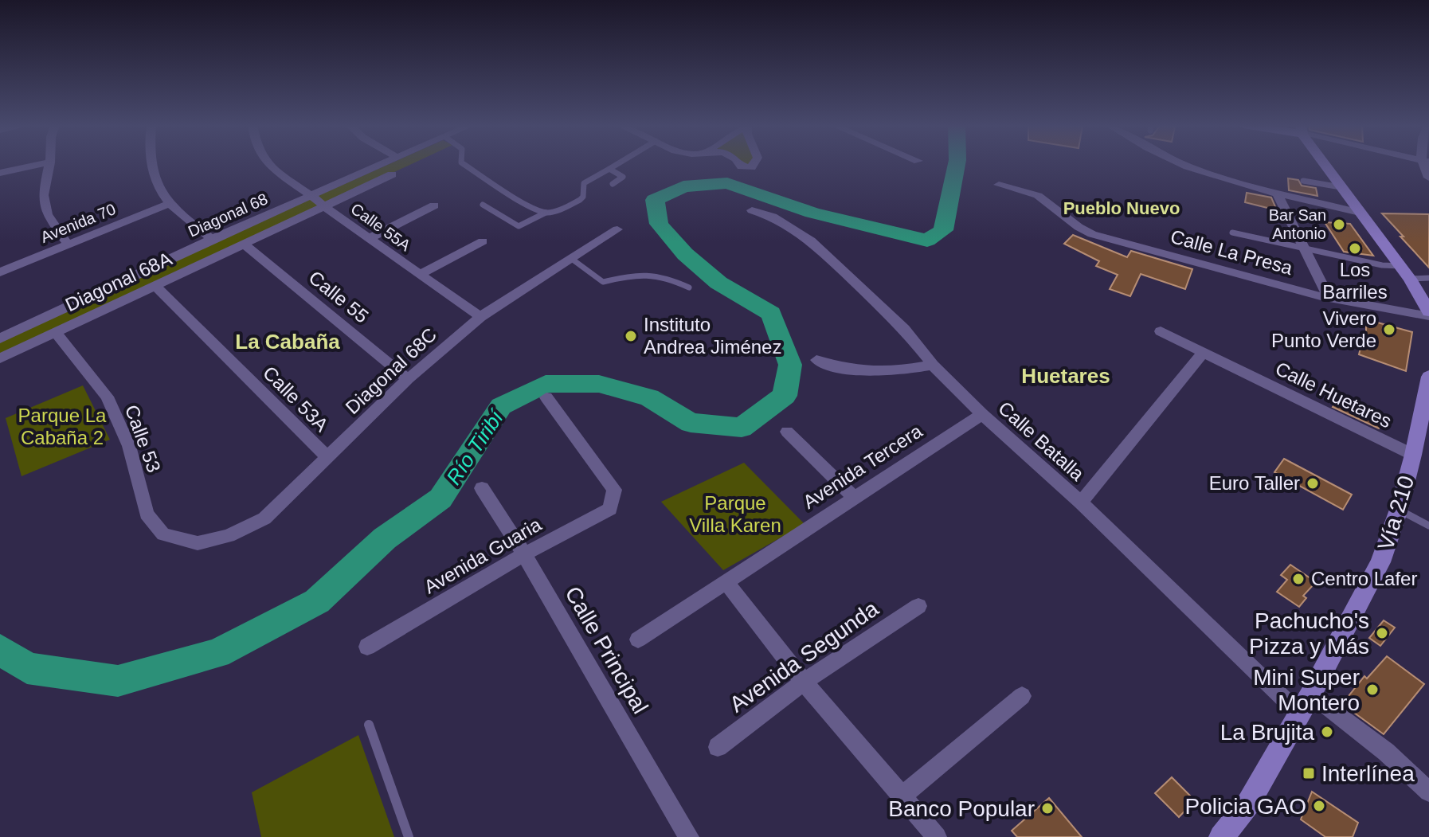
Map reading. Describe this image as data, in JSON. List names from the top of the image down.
{
  "streets": {
    "main road": ["Vía 210"],
    "street": [
      "Diagonal 68",
      "Avenida 70",
      "Calle 55A",
      "Calle La Presa",
      "Diagonal 68A",
      "Calle 55",
      "Diagonal 68C",
      "Calle Huetares",
      "Calle 53A",
      "Calle 53",
      "Calle Batalla",
      "Avenida Tercera",
      "Avenida Guaria",
      "Calle Principal",
      "Avenida Segunda"
    ]
  },
  "crossings": [
    ["Diagonal 68", "Calle 55A"],
    ["Calle 55A", "Diagonal 68A"],
    ["Calle 55A", "Diagonal 68C"],
    ["Diagonal 68A", "Calle 55"],
    ["Diagonal 68A", "Calle 53A"],
    ["Diagonal 68A", "Calle 53"],
    ["Calle 55", "Diagonal 68C"],
    ["Diagonal 68C", "Calle 53A"],
    ["Diagonal 68C", "Calle 53"],
    ["Calle Huetares", "Vía 210"],
    ["Calle Batalla", "Avenida Tercera"],
    ["Calle Batalla", "Vía 210"],
    ["Avenida Guaria", "Calle Principal"]
  ],
  "districts": ["Pueblo Nuevo", "La Cabaña", "Huetares"],
  "water": ["Río Tiribí"],
  "parks": ["Parque La Cabaña 2", "Parque Villa Karen"],
  "places": {
    "other": [
      "Bar San Antonio",
      "Los Barriles",
      "Vivero Punto Verde",
      "Instituto Andrea Jiménez",
      "Euro Taller",
      "Centro Lafer",
      "Pachucho's Pizza y Más",
      "Mini Super Montero",
      "La Brujita",
      "Policia GAO",
      "Banco Popular"
    ],
    "transit": ["Interlínea"]
  }
}
